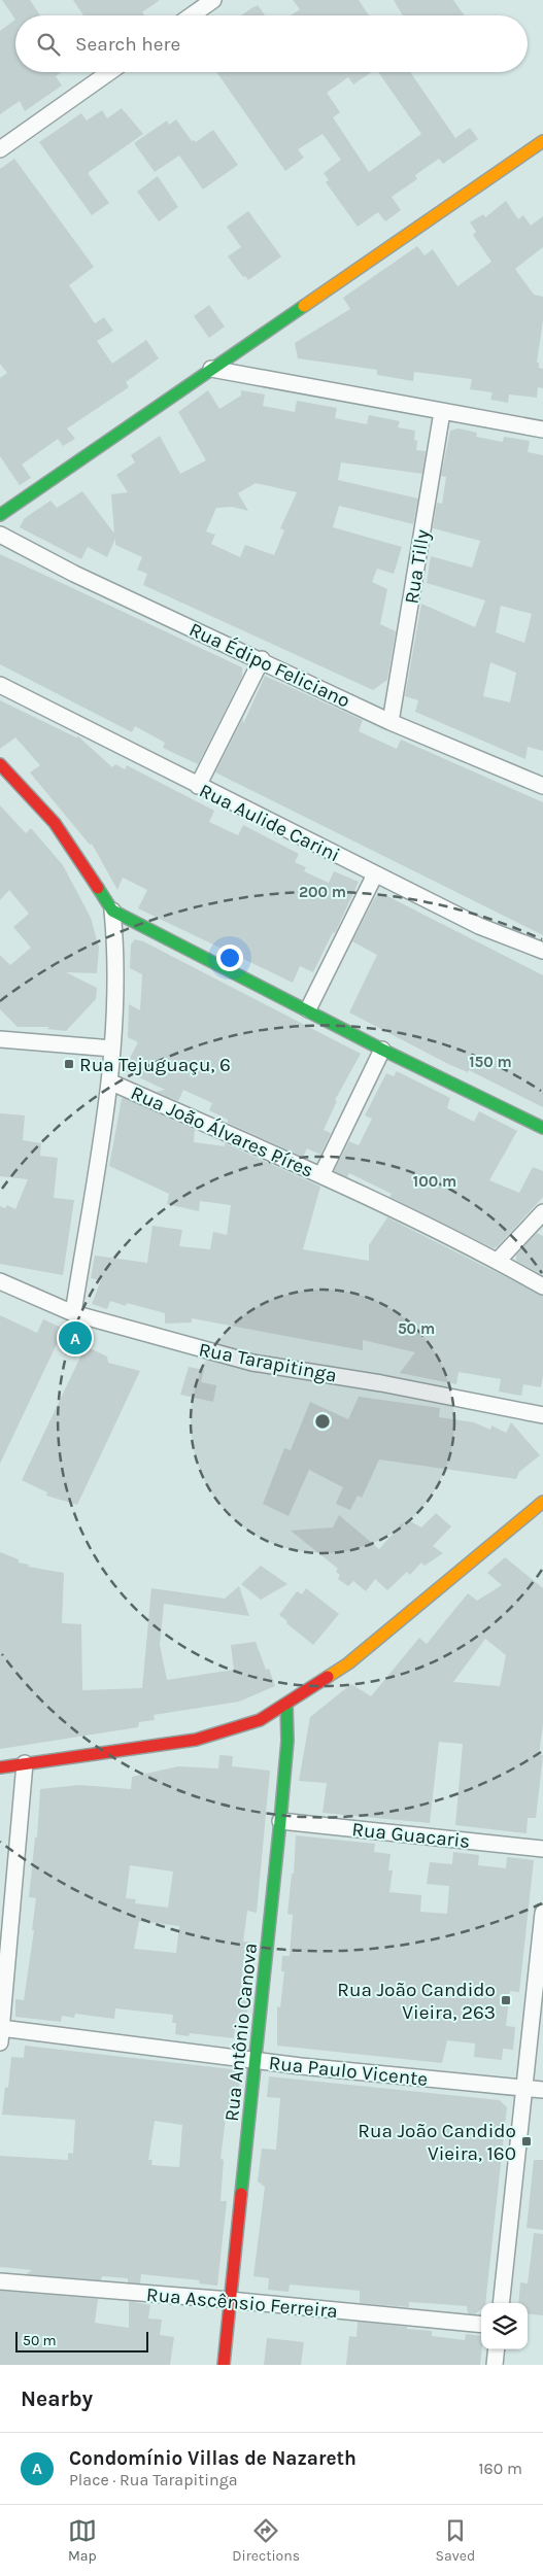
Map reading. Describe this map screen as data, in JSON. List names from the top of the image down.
{
  "streets": {
    "street": [
      "Rua Tilly",
      "Rua Édipo Feliciano",
      "Rua Aulide Carini",
      "Rua João Álvares Píres",
      "Rua Tarapitinga",
      "Rua Guacaris",
      "Rua Antônio Canova",
      "Rua Paulo Vicente",
      "Rua Ascênsio Ferreira"
    ]
  },
  "crossings": [
    ["Rua Tilly", "Rua Édipo Feliciano"],
    ["Rua Guacaris", "Rua Antônio Canova"],
    ["Rua Antônio Canova", "Rua Paulo Vicente"],
    ["Rua Antônio Canova", "Rua Ascênsio Ferreira"]
  ],
  "places": {
    "transit": ["Rua Tejuguaçu, 6", "Rua João Candido Vieira, 263", "Rua João Candido Vieira, 160"]
  },
  "scale_bar": "50 m",
  "page": {
    "search": "Search here",
    "pins": "A",
    "scale": "50 m",
    "heading": "Nearby",
    "list": [
      {
        "mark": "A",
        "name": "Condomínio Villas de Nazareth",
        "note": "Place · Rua Tarapitinga",
        "value": "160 m"
      }
    ],
    "nav": ["Map", "Directions", "Saved"]
  },
  "rings": [
    "200 m",
    "150 m",
    "100 m",
    "50 m"
  ]
}
